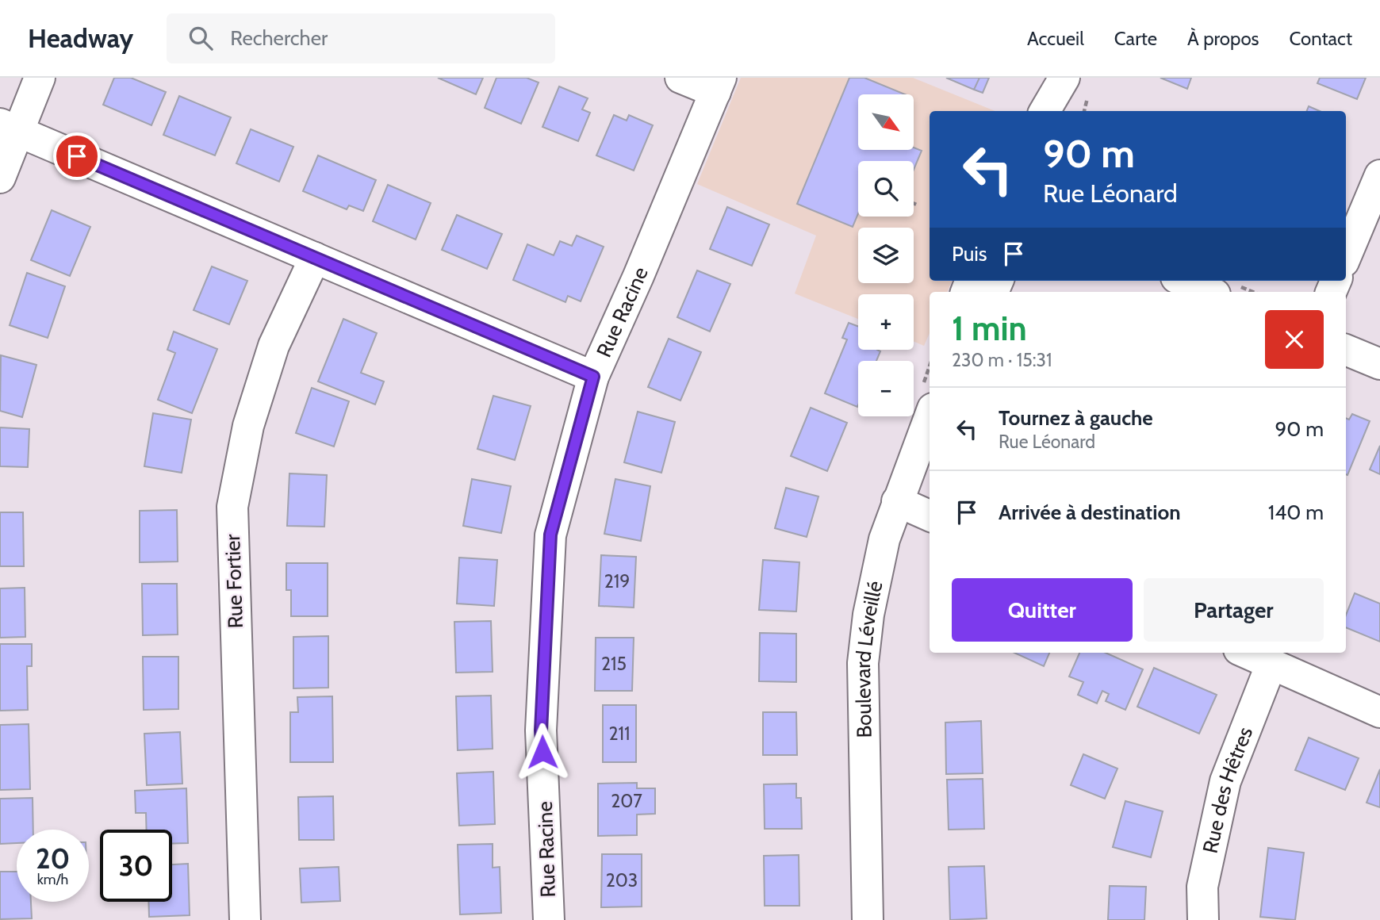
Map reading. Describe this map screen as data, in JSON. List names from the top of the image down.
{
  "streets": {
    "street": [
      "Rue Racine",
      "Rue Fortier",
      "Boulevard Léveillé",
      "Rue des Hêtres"
    ]
  },
  "house_numbers": [
    "219",
    "215",
    "211",
    "207",
    "203"
  ],
  "north": "bottom right",
  "page": {
    "header": "Headway",
    "search": "Rechercher",
    "nav": [
      "Accueil",
      "Carte",
      "À propos",
      "Contact"
    ],
    "map_buttons": ["+", "−"],
    "turn": ["90 m", "Rue Léonard"],
    "then": "Puis",
    "heading": ["1 min", "230 m · 15:31"],
    "list": [
      {
        "name": "Tournez à gauche",
        "note": "Rue Léonard",
        "value": "90 m"
      },
      {
        "name": "Arrivée à destination",
        "value": "140 m"
      }
    ],
    "buttons": ["Quitter", "Partager"],
    "speed": "20 km/h",
    "limit": "30"
  }
}
